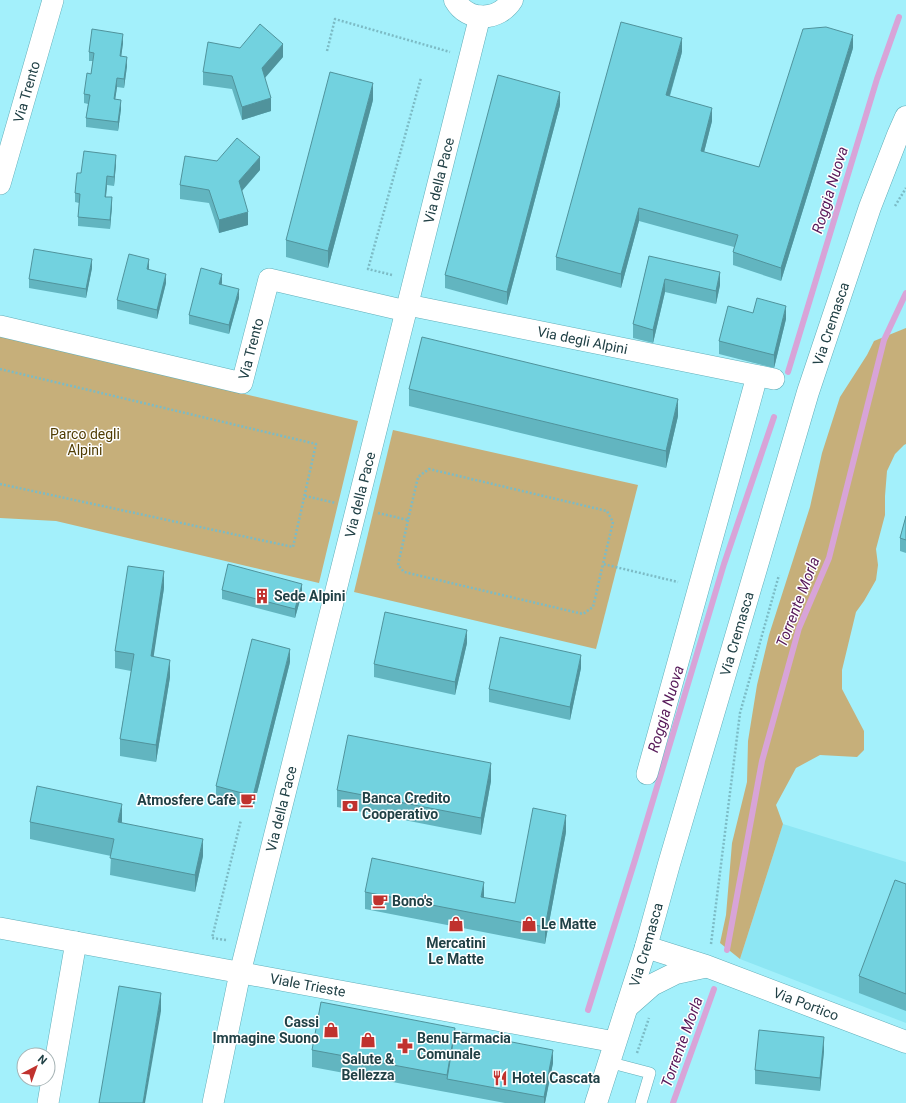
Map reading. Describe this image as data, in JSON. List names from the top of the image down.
{
  "streets": {
    "main road": ["Via Cremasca", "Via Portico"],
    "street": [
      "Via Trento",
      "Via della Pace",
      "Via degli Alpini",
      "Viale Trieste"
    ]
  },
  "crossings": [
    ["Via Trento", "Via della Pace"],
    ["Via Trento", "Via degli Alpini"],
    ["Via della Pace", "Via degli Alpini"],
    ["Via della Pace", "Viale Trieste"],
    ["Via Cremasca", "Viale Trieste"],
    ["Via Cremasca", "Via Portico"]
  ],
  "water": ["Roggia Nuova", "Torrente Morla"],
  "parks": ["Parco degli Alpini"],
  "places": {
    "building": ["Sede Alpini"],
    "cafe": ["Atmosfere Cafè", "Bono's"],
    "bank": ["Banca Credito Cooperativo"],
    "shop": [
      "Mercatini Le Matte",
      "Le Matte",
      "Cassi Immagine Suono",
      "Salute & Bellezza"
    ],
    "pharmacy": ["Benu Farmacia Comunale"],
    "restaurant": ["Hotel Cascata"]
  },
  "north": "top right"
}
